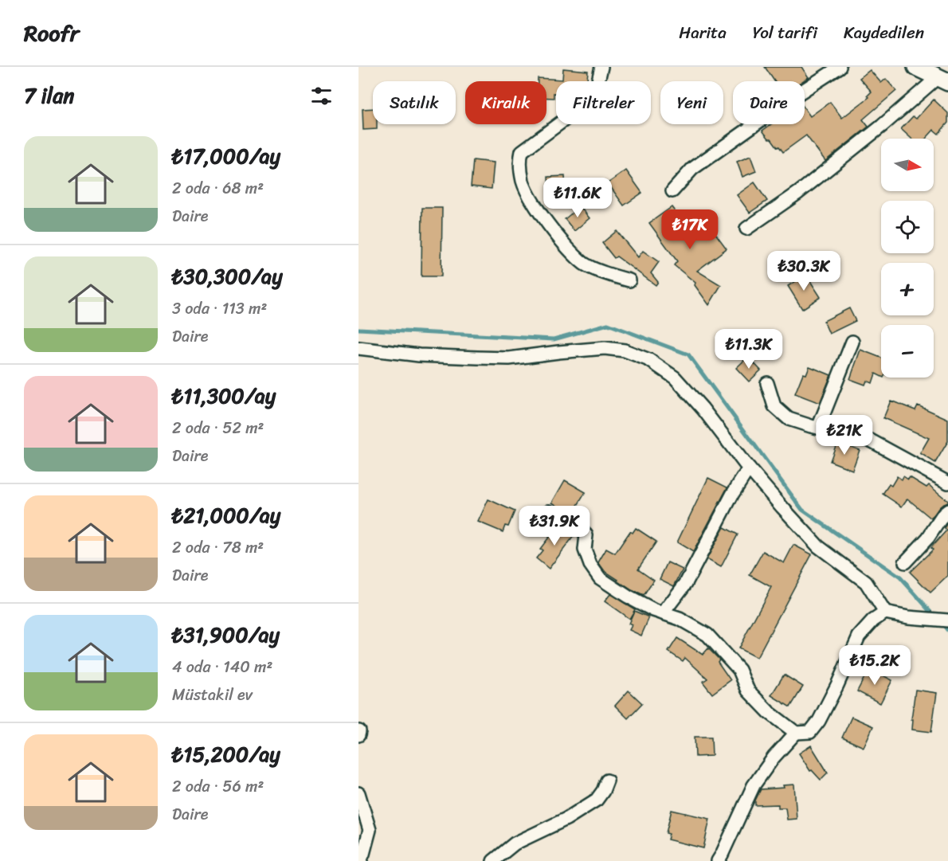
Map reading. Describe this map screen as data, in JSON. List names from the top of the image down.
{
  "north": "right",
  "page": {
    "header": "Roofr",
    "nav": ["Harita", "Yol tarifi", "Kaydedilen"],
    "heading": "7 ilan",
    "chip": [
      "Satılık",
      "Kiralık",
      "Filtreler",
      "Yeni",
      "Daire"
    ],
    "list": [
      {
        "name": "₺17,000/ay",
        "note": "2 oda · 68 m² · Daire"
      },
      {
        "name": "₺30,300/ay",
        "note": "3 oda · 113 m² · Daire"
      },
      {
        "name": "₺11,300/ay",
        "note": "2 oda · 52 m² · Daire"
      },
      {
        "name": "₺21,000/ay",
        "note": "2 oda · 78 m² · Daire"
      },
      {
        "name": "₺31,900/ay",
        "note": "4 oda · 140 m² · Müstakil ev"
      },
      {
        "name": "₺15,200/ay",
        "note": "2 oda · 56 m² · Daire"
      }
    ],
    "map_buttons": ["+", "−"],
    "price": [
      "₺11.6K",
      "₺17K",
      "₺30.3K",
      "₺11.3K",
      "₺21K",
      "₺31.9K",
      "₺15.2K"
    ]
  }
}
